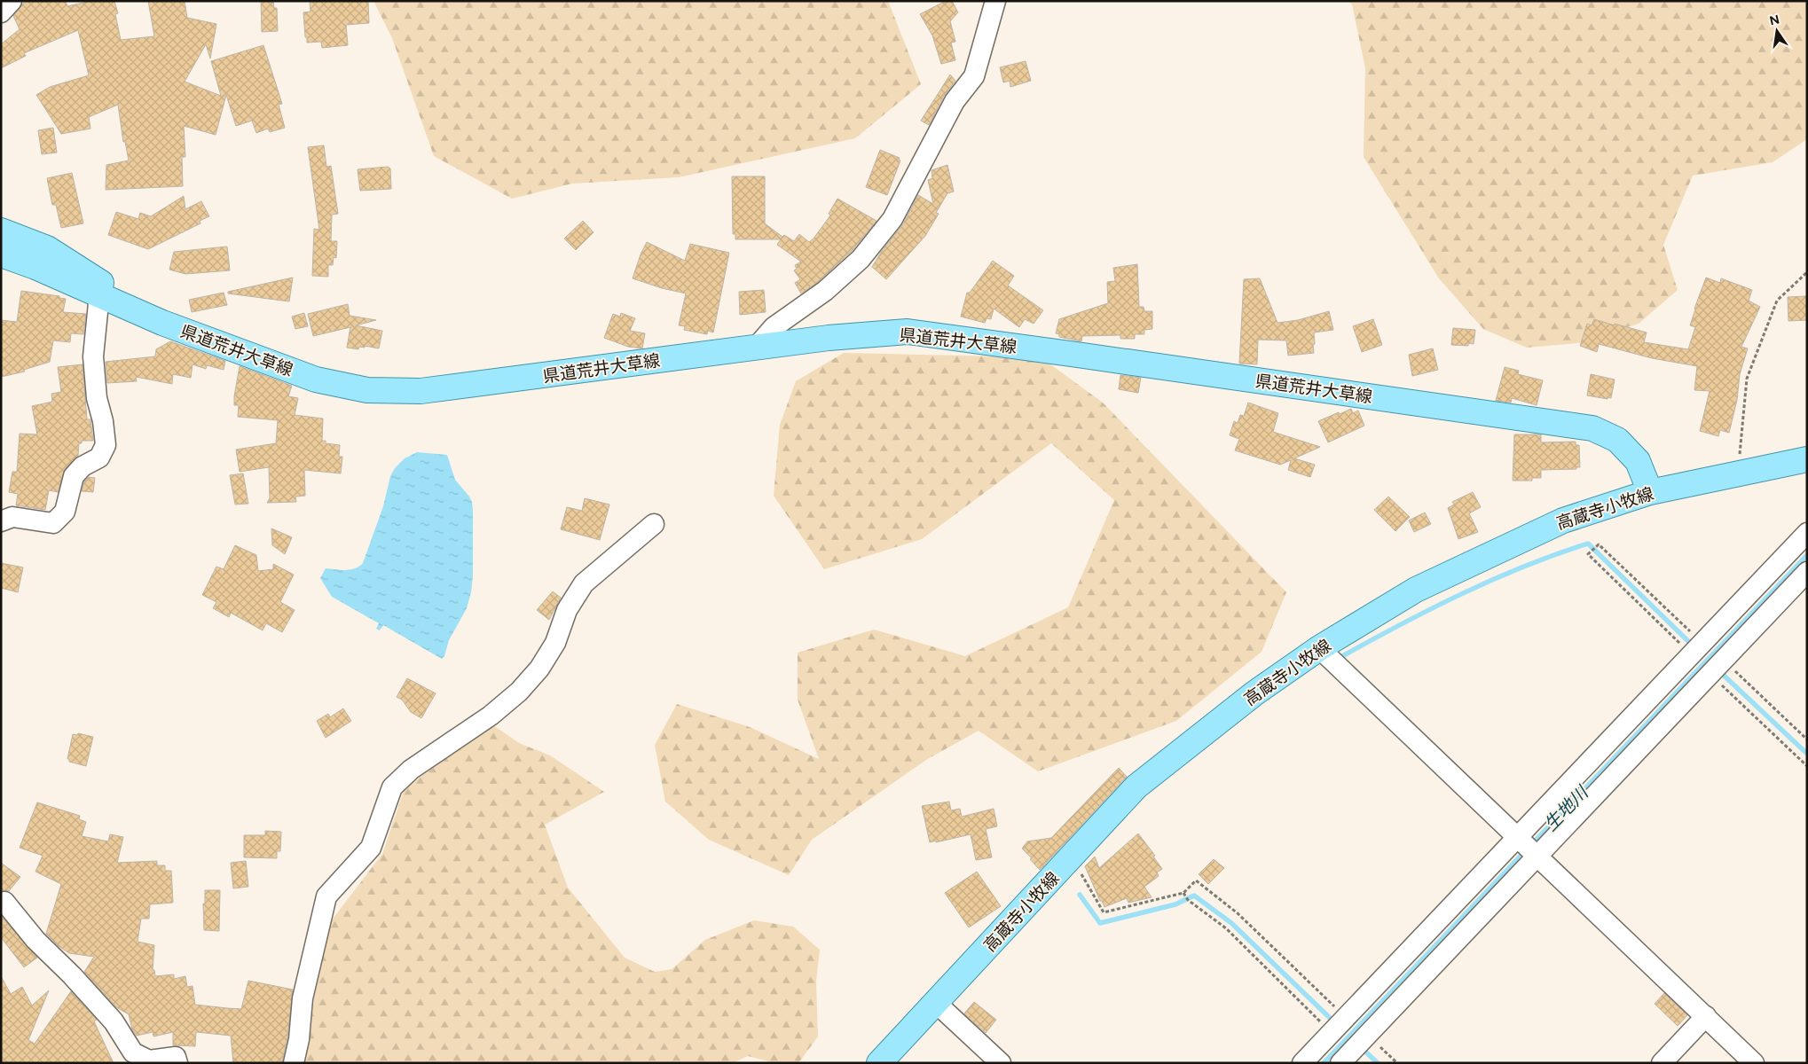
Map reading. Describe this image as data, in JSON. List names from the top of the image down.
{
  "streets": {
    "main road": ["県道荒井大草線", "高蔵寺小牧線"]
  },
  "crossings": [
    ["県道荒井大草線", "高蔵寺小牧線"]
  ],
  "water": ["生地川"],
  "north": "top"
}
